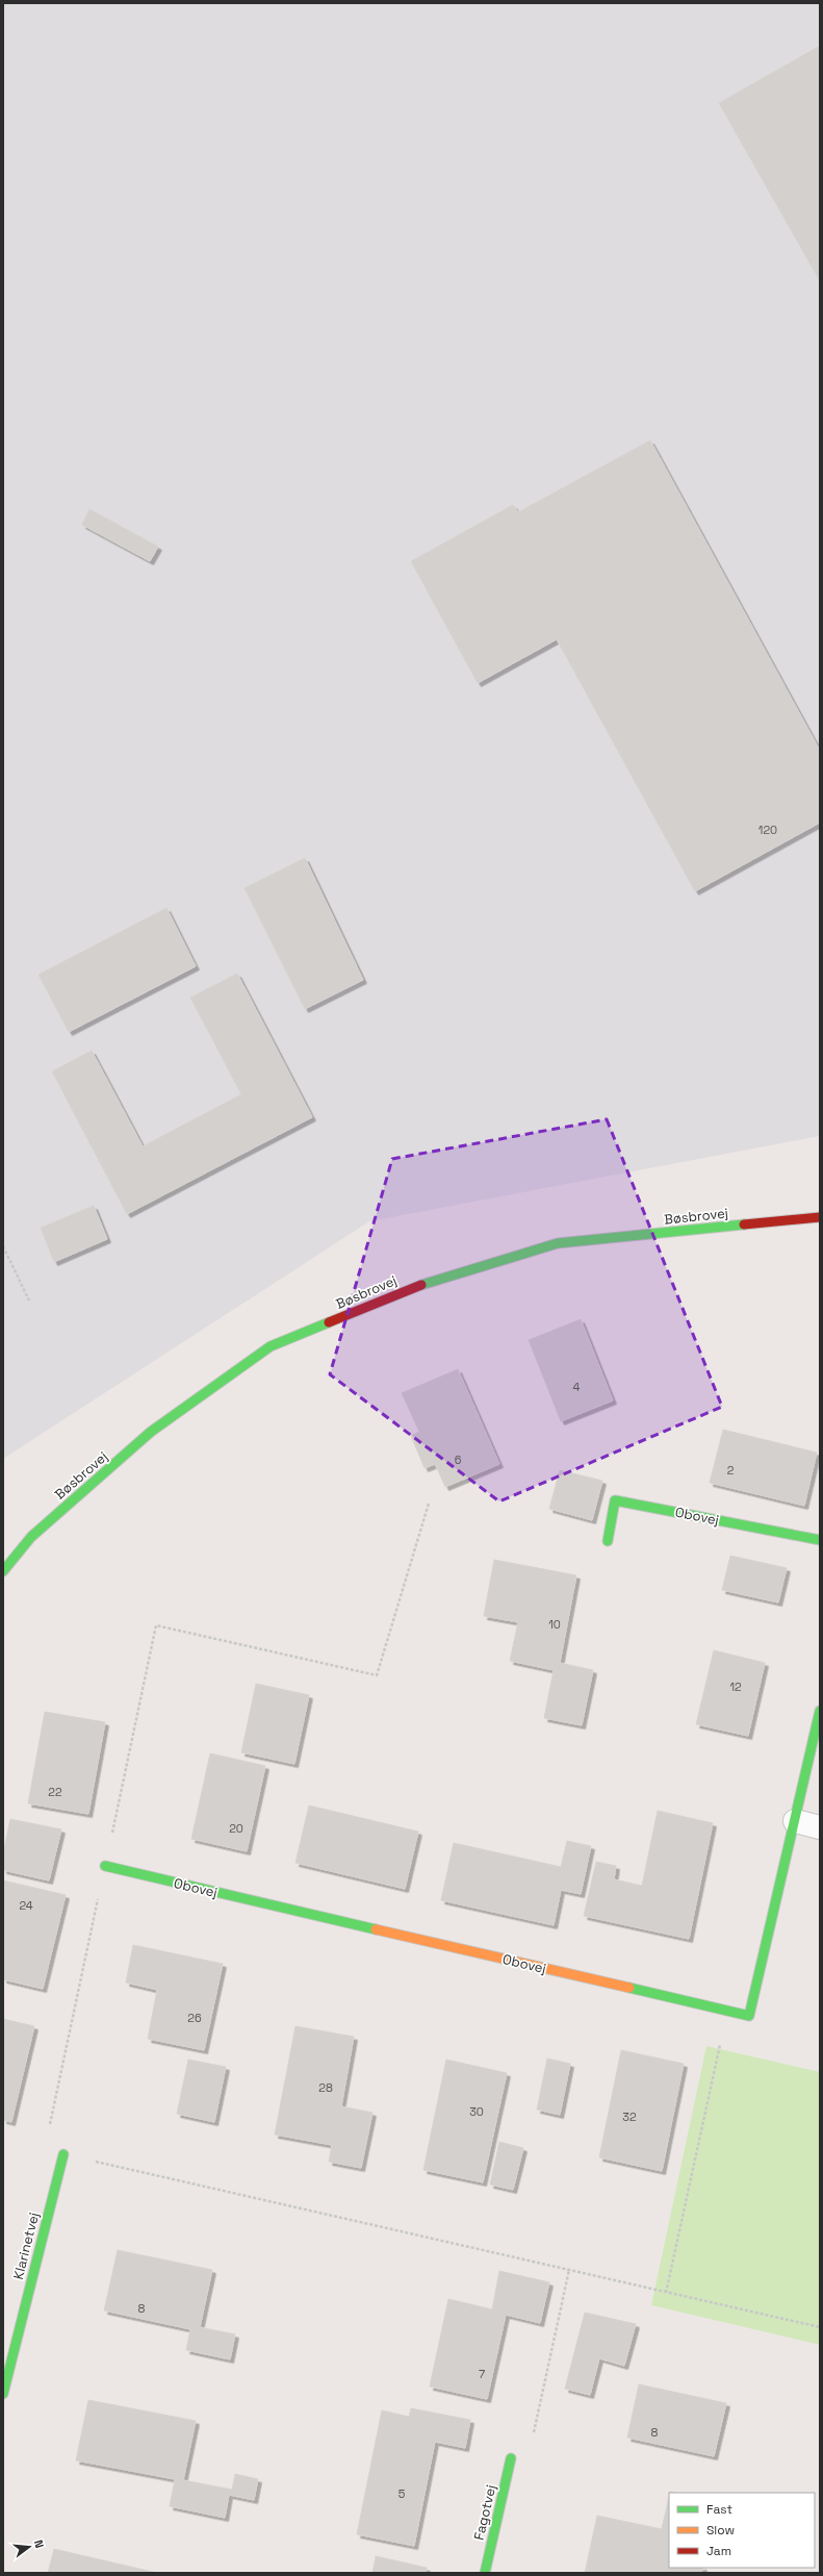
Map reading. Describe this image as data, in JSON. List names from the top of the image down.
{
  "streets": {
    "street": [
      "Bøsbrovej",
      "Obovej",
      "Klarinetvej",
      "Fagotvej"
    ]
  },
  "house_numbers": [
    "120",
    "4",
    "6",
    "2",
    "10",
    "12",
    "22",
    "20",
    "24",
    "26",
    "28",
    "30",
    "32",
    "8",
    "7",
    "8",
    "5"
  ],
  "legend": ["Fast", "Slow", "Jam"],
  "north": "right"
}
